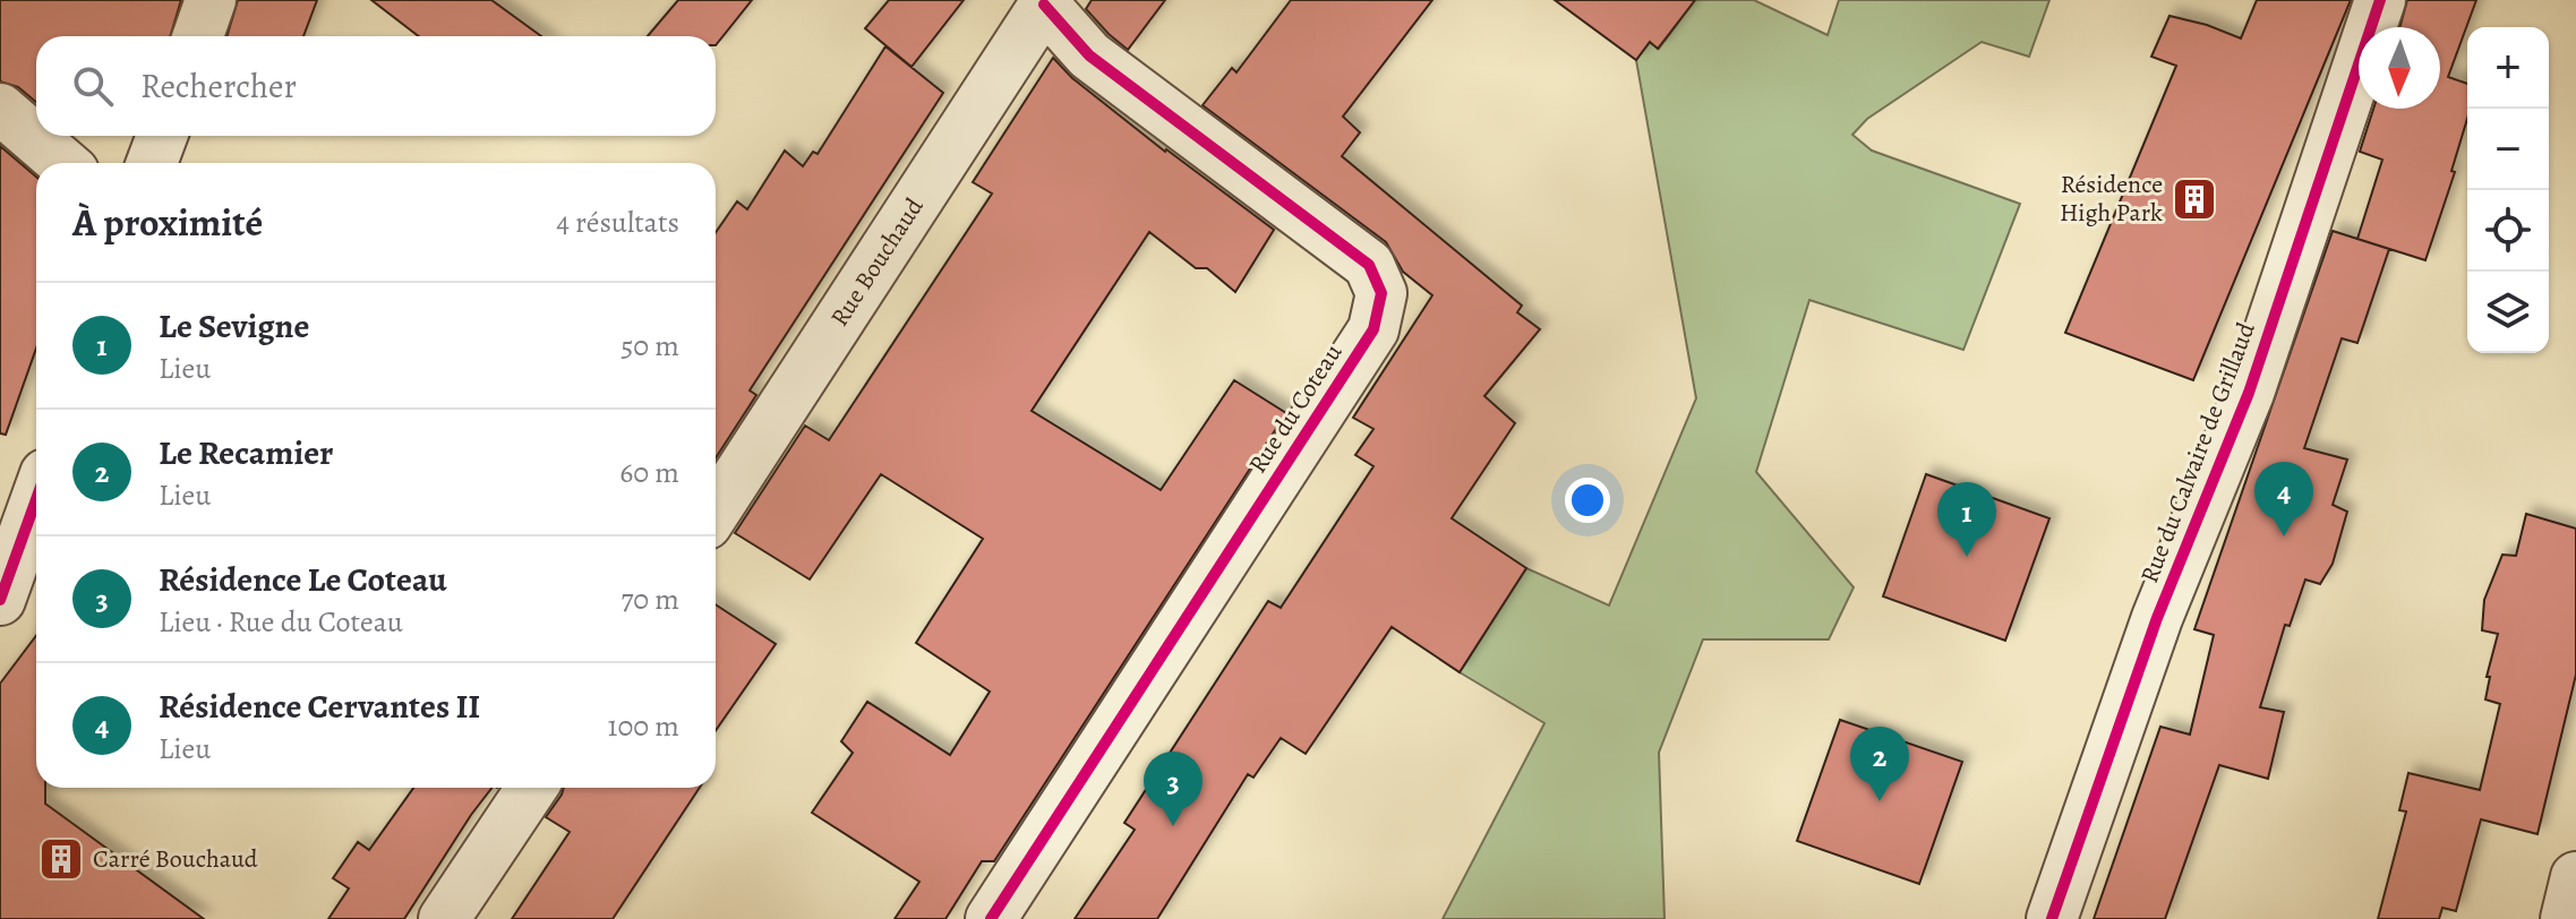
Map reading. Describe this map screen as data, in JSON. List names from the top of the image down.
{
  "streets": {
    "street": ["Rue Bouchaud", "Rue du Coteau", "Rue du Calvaire de Grillaud"]
  },
  "crossings": [
    ["Rue Bouchaud", "Rue du Coteau"]
  ],
  "places": {
    "building": ["Résidence High Park", "Carré Bouchaud"]
  },
  "north": "bottom",
  "page": {
    "map_buttons": ["+", "−"],
    "search": "Rechercher",
    "heading": ["À proximité", "4 résultats"],
    "list": [
      {
        "mark": "1",
        "name": "Le Sevigne",
        "note": "Lieu",
        "value": "50 m"
      },
      {
        "mark": "2",
        "name": "Le Recamier",
        "note": "Lieu",
        "value": "60 m"
      },
      {
        "mark": "3",
        "name": "Résidence Le Coteau",
        "note": "Lieu · Rue du Coteau",
        "value": "70 m"
      },
      {
        "mark": "4",
        "name": "Résidence Cervantes II",
        "note": "Lieu",
        "value": "100 m"
      }
    ],
    "pins": [
      "4",
      "1",
      "2",
      "3"
    ]
  }
}
